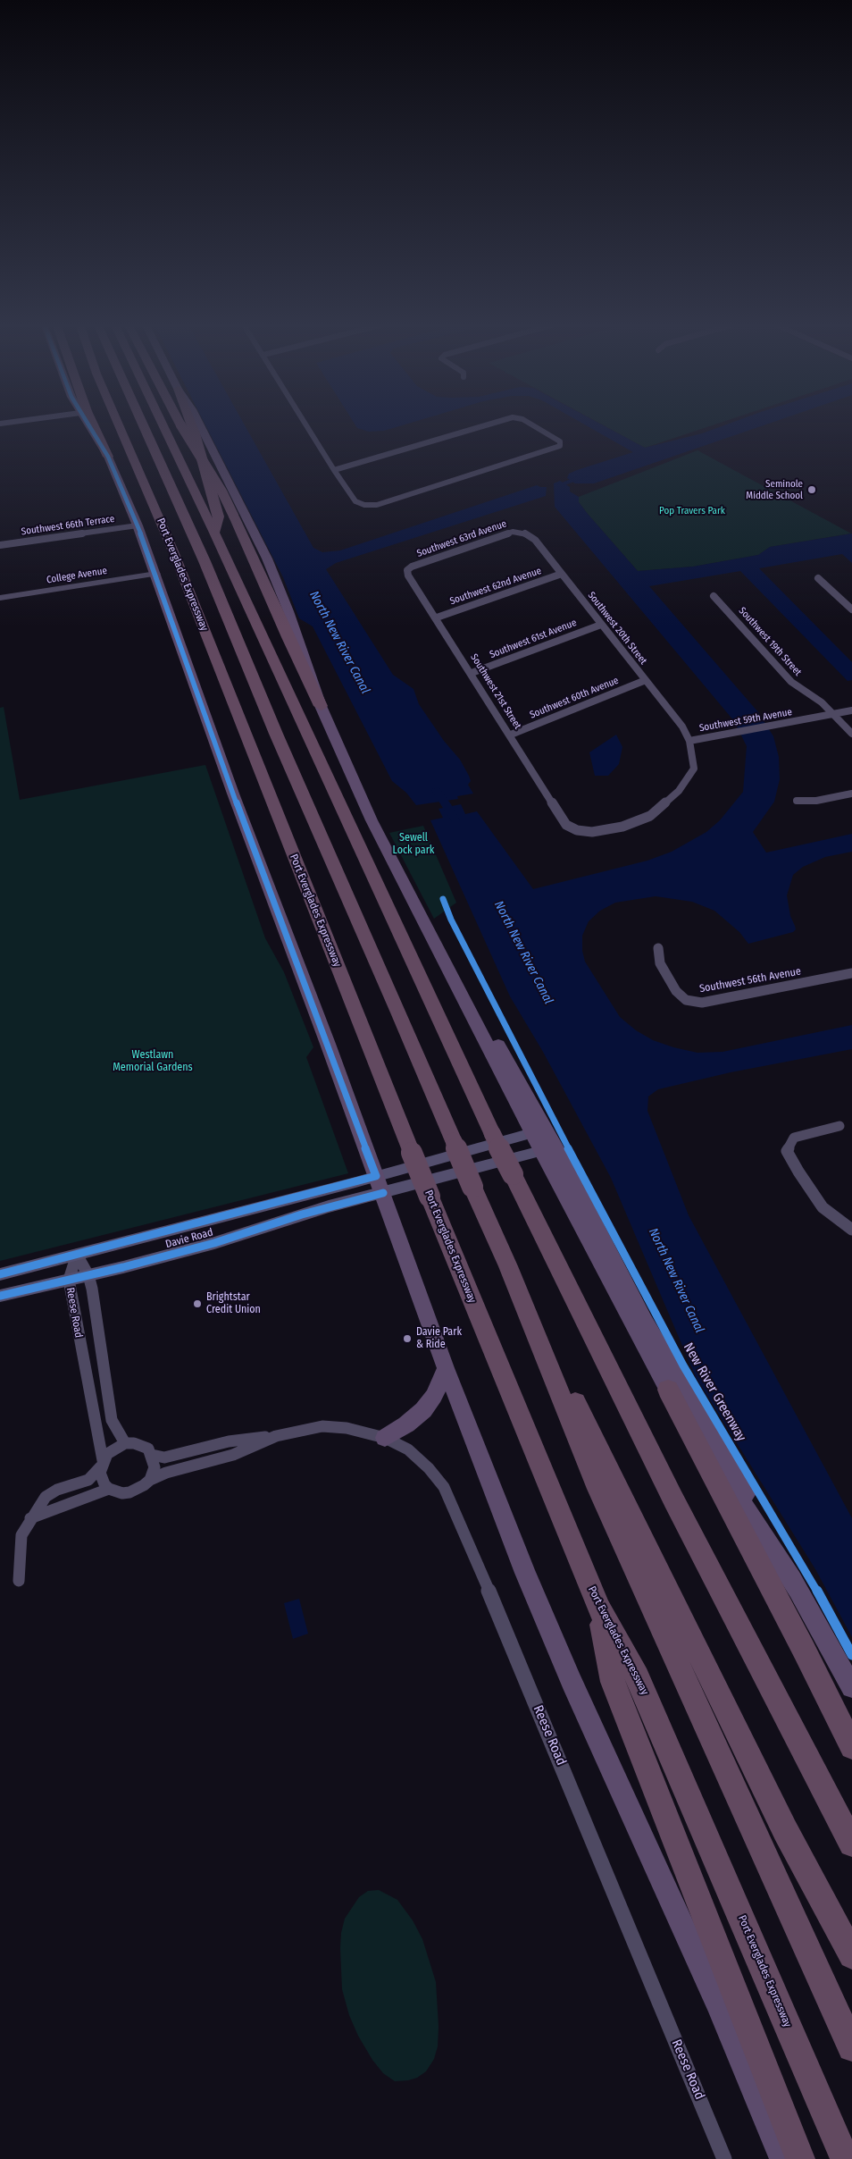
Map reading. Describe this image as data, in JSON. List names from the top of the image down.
{
  "streets": {
    "highway": ["Port Everglades Expressway"],
    "main road": ["Davie Road"],
    "street": [
      "Southwest 66th Terrace",
      "Southwest 63rd Avenue",
      "College Avenue",
      "Southwest 62nd Avenue",
      "Southwest 20th Street",
      "Southwest 61st Avenue",
      "Southwest 19th Street",
      "Southwest 21st Street",
      "Southwest 60th Avenue",
      "Southwest 59th Avenue",
      "Southwest 56th Avenue",
      "Reese Road"
    ],
    "cycle path": ["New River Greenway"]
  },
  "crossings": [
    ["Southwest 63rd Avenue", "Southwest 20th Street"],
    ["Southwest 63rd Avenue", "Southwest 21st Street"],
    ["Southwest 62nd Avenue", "Southwest 20th Street"],
    ["Southwest 62nd Avenue", "Southwest 21st Street"],
    ["Southwest 20th Street", "Southwest 61st Avenue"],
    ["Southwest 20th Street", "Southwest 60th Avenue"],
    ["Southwest 20th Street", "Southwest 59th Avenue"],
    ["Southwest 61st Avenue", "Southwest 21st Street"],
    ["Southwest 19th Street", "Southwest 59th Avenue"],
    ["Southwest 21st Street", "Southwest 60th Avenue"],
    ["Southwest 21st Street", "Southwest 59th Avenue"],
    ["Davie Road", "Reese Road"]
  ],
  "water": ["North New River Canal"],
  "parks": ["Pop Travers Park", "Sewell Lock park", "Westlawn Memorial Gardens"],
  "places": ["Seminole Middle School", "Brightstar Credit Union", "Davie Park & Ride"]
}
